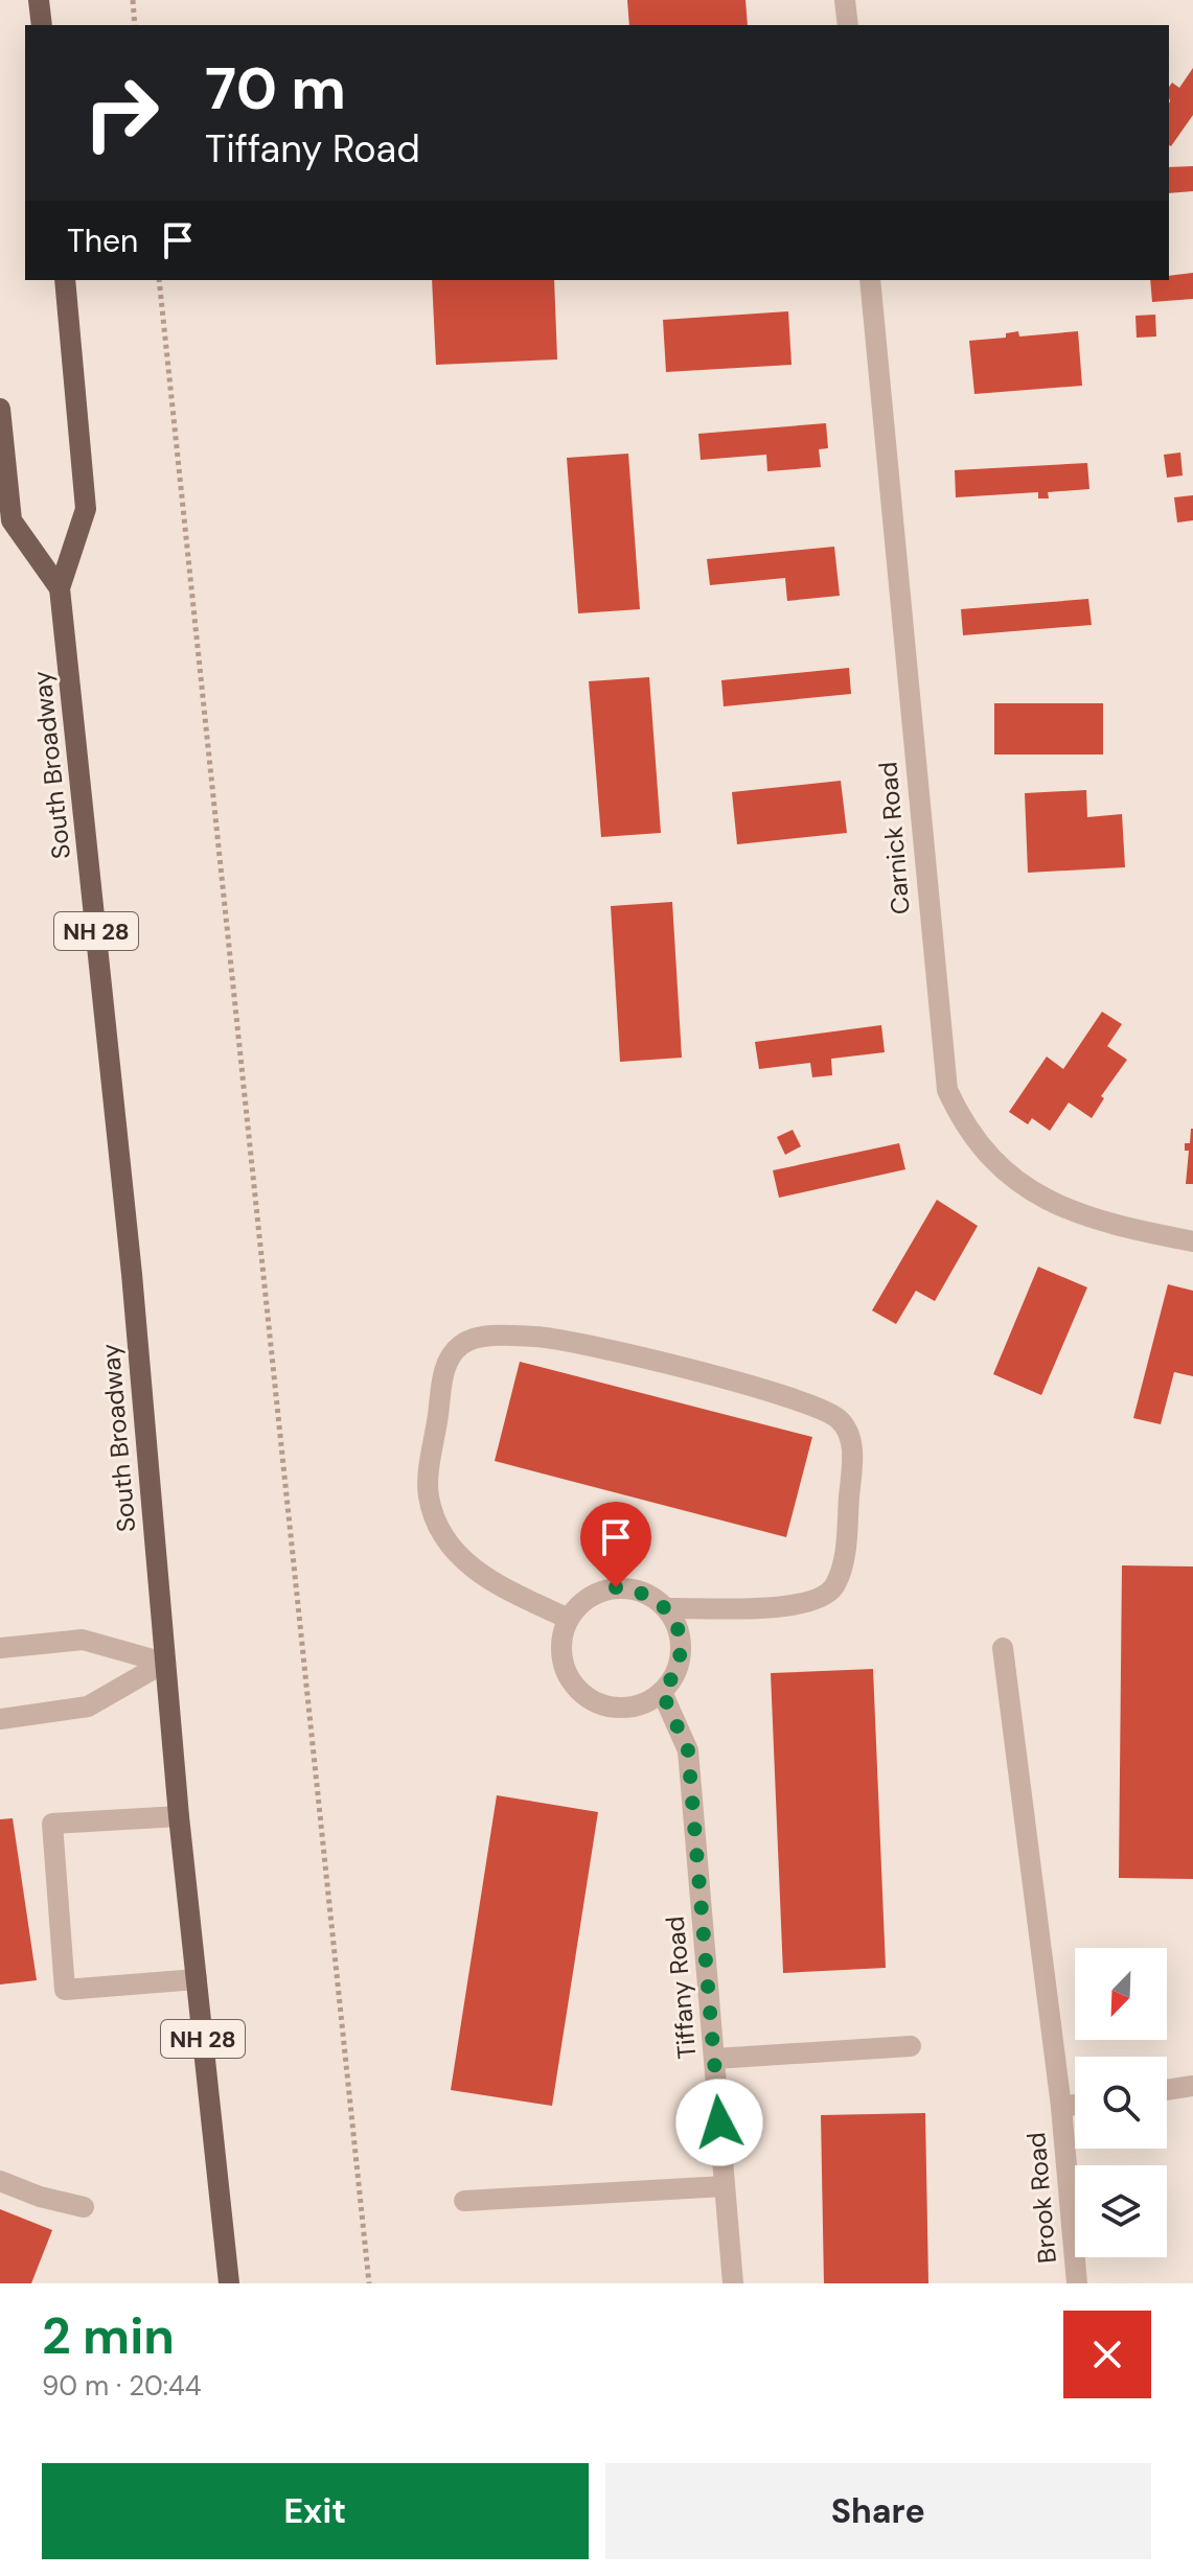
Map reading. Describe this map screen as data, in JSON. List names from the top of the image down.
{
  "streets": {
    "main road": ["South Broadway", "NH 28"],
    "street": ["Carnick Road", "Tiffany Road", "Brook Road"]
  },
  "north": "bottom left",
  "page": {
    "turn": ["70 m", "Tiffany Road"],
    "then": "Then",
    "heading": ["2 min", "90 m · 20:44"],
    "buttons": ["Exit", "Share"]
  }
}
